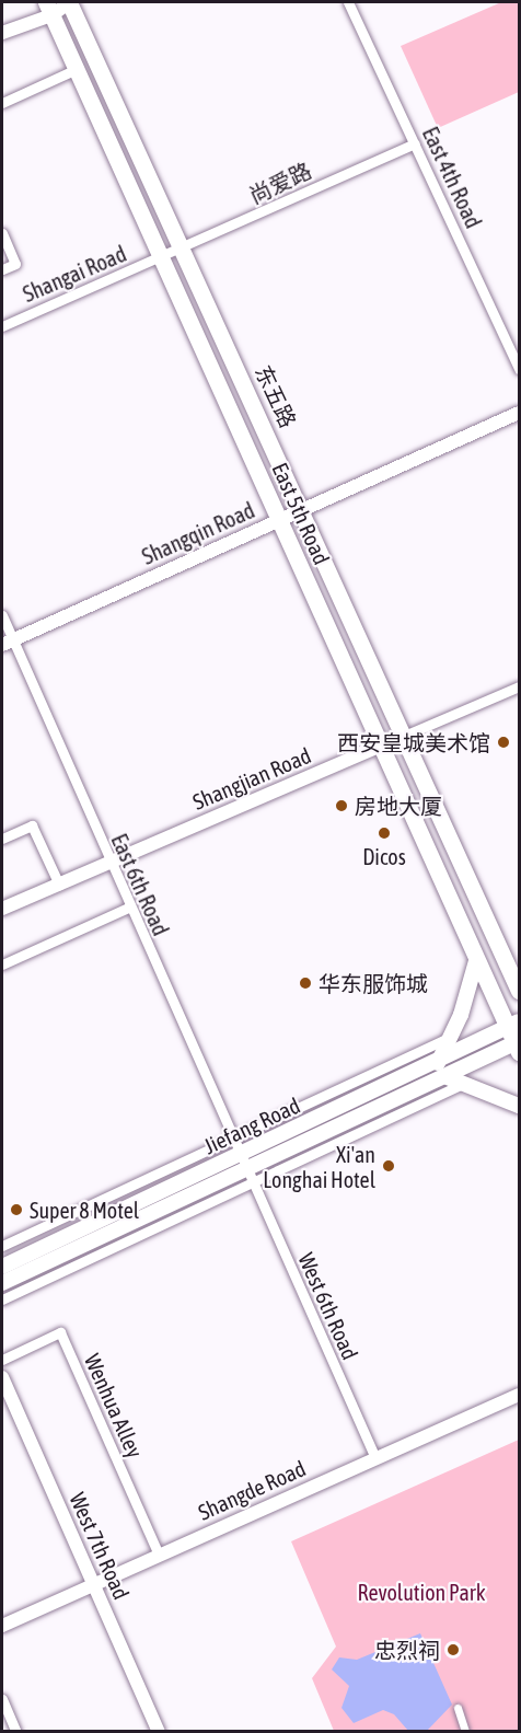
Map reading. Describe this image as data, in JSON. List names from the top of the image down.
{
  "streets": {
    "main road": ["东五路", "East 5th Road", "Jiefang Road"],
    "street": [
      "East 4th Road",
      "尚爱路",
      "Shangai Road",
      "Shangqin Road",
      "Shangjian Road",
      "East 6th Road",
      "West 6th Road",
      "Wenhua Alley",
      "Shangde Road",
      "West 7th Road"
    ]
  },
  "crossings": [
    ["East 4th Road", "尚爱路"],
    ["尚爱路", "Shangai Road"],
    ["尚爱路", "东五路"],
    ["尚爱路", "East 5th Road"],
    ["Shangai Road", "East 5th Road"],
    ["东五路", "Shangqin Road"],
    ["东五路", "Shangjian Road"],
    ["East 5th Road", "Shangqin Road"],
    ["East 5th Road", "Shangjian Road"],
    ["East 5th Road", "Jiefang Road"],
    ["Shangqin Road", "East 6th Road"],
    ["Shangjian Road", "East 6th Road"],
    ["East 6th Road", "Jiefang Road"],
    ["East 6th Road", "West 6th Road"],
    ["Jiefang Road", "West 6th Road"],
    ["West 6th Road", "Shangde Road"],
    ["Wenhua Alley", "Shangde Road"],
    ["Shangde Road", "West 7th Road"]
  ],
  "parks": ["Revolution Park"],
  "places": [
    "西安皇城美术馆",
    "房地大厦",
    "Dicos",
    "华东服饰城",
    "Xi'an Longhai Hotel",
    "Super 8 Motel",
    "忠烈祠"
  ]
}
